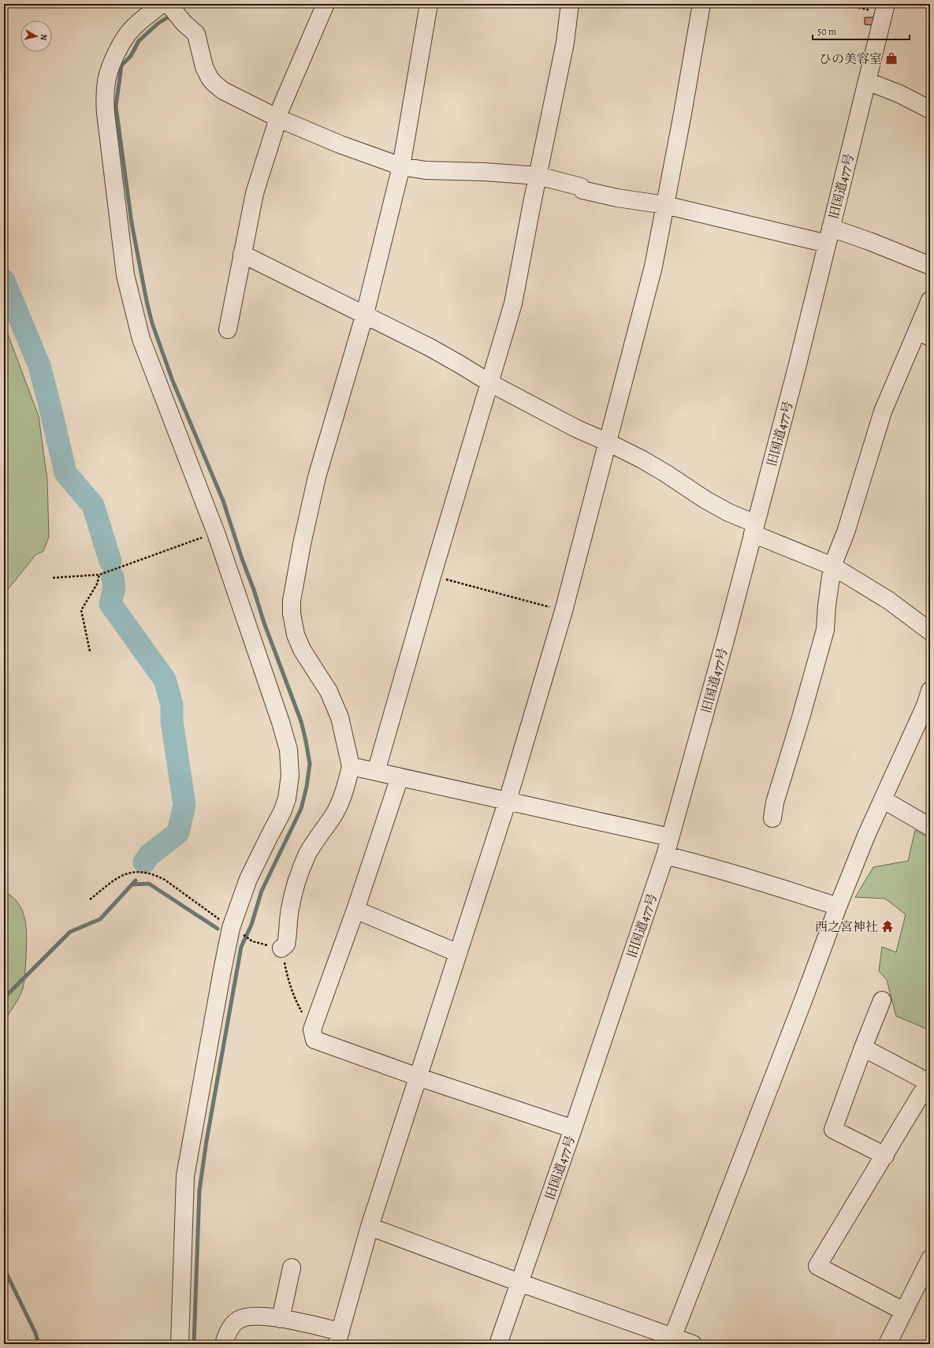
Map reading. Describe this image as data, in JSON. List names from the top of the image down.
{
  "streets": {
    "street": ["旧国道477号"]
  },
  "places": {
    "shop": ["ひの美容室"],
    "temple": ["西之宮神社"]
  },
  "scale_bar": "50 m",
  "north": "right"
}
